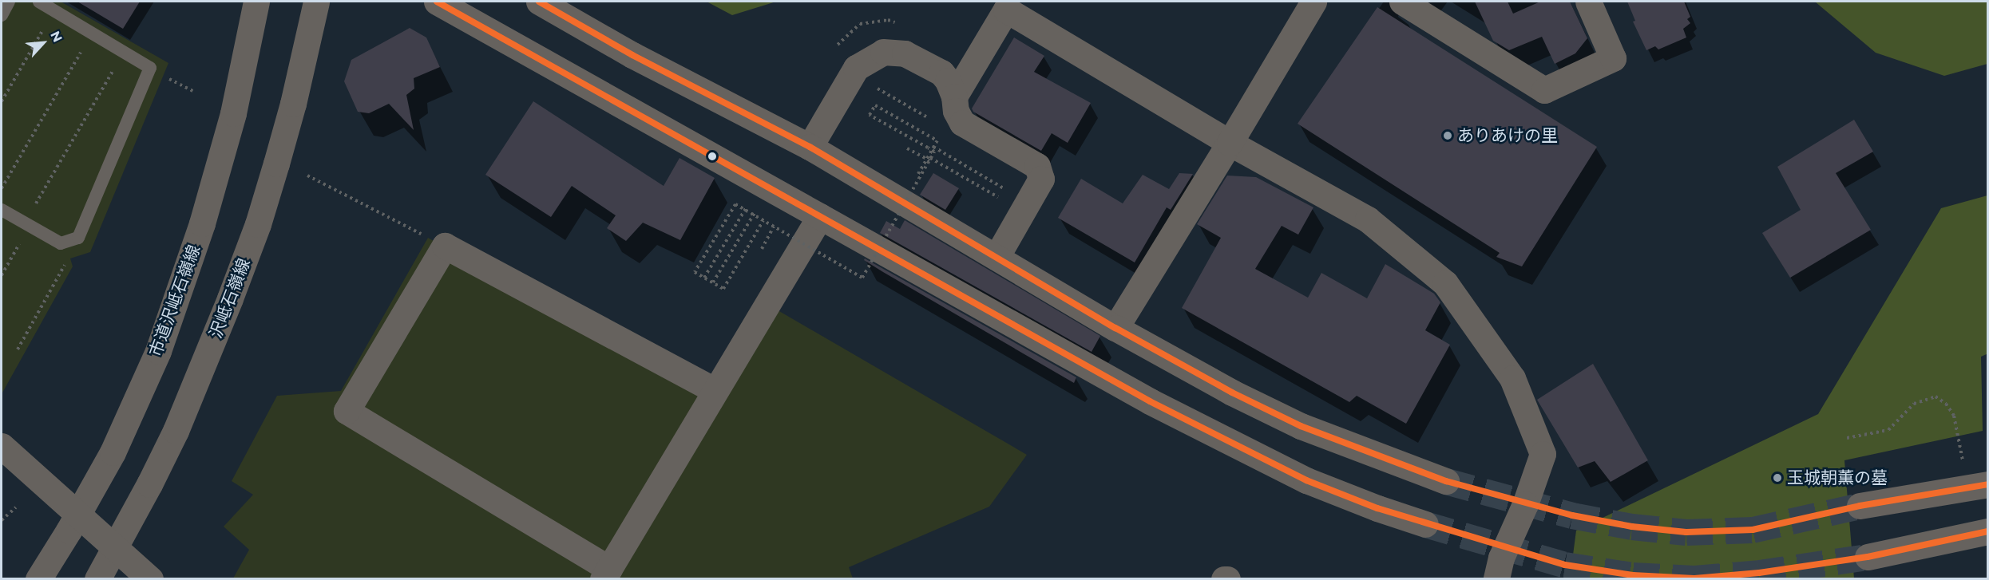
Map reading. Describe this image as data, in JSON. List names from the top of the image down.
{
  "streets": {
    "street": ["沢岻石嶺線", "市道沢岻石嶺線"]
  },
  "places": ["ありあけの里", "玉城朝薫の墓"],
  "north": "top right"
}
